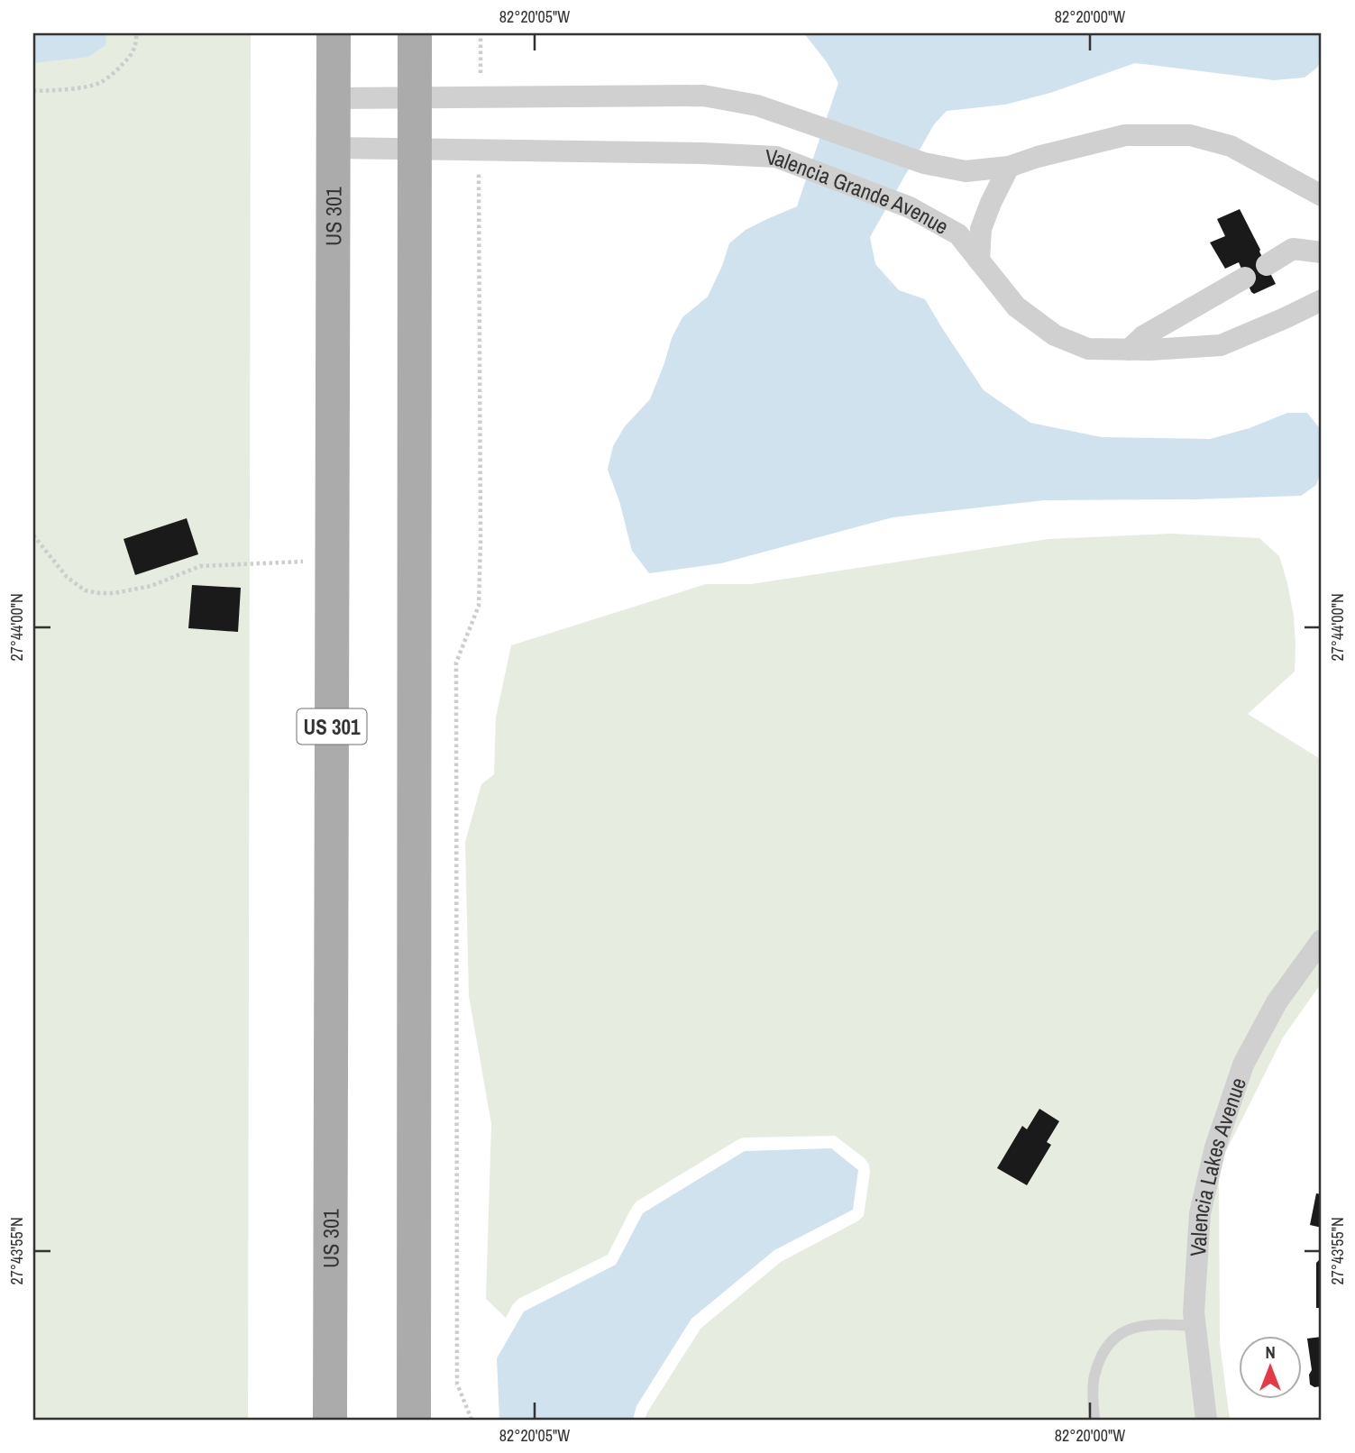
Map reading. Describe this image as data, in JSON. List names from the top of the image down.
{
  "streets": {
    "main road": ["US 301"],
    "street": ["Valencia Grande Avenue", "Valencia Lakes Avenue"]
  },
  "crossings": [
    ["Valencia Grande Avenue", "US 301"]
  ],
  "north": "top",
  "coordinates": [
    "82°20'05\"W",
    "82°20'00\"W",
    "27°44'00\"N",
    "27°43'55\"N"
  ]
}
